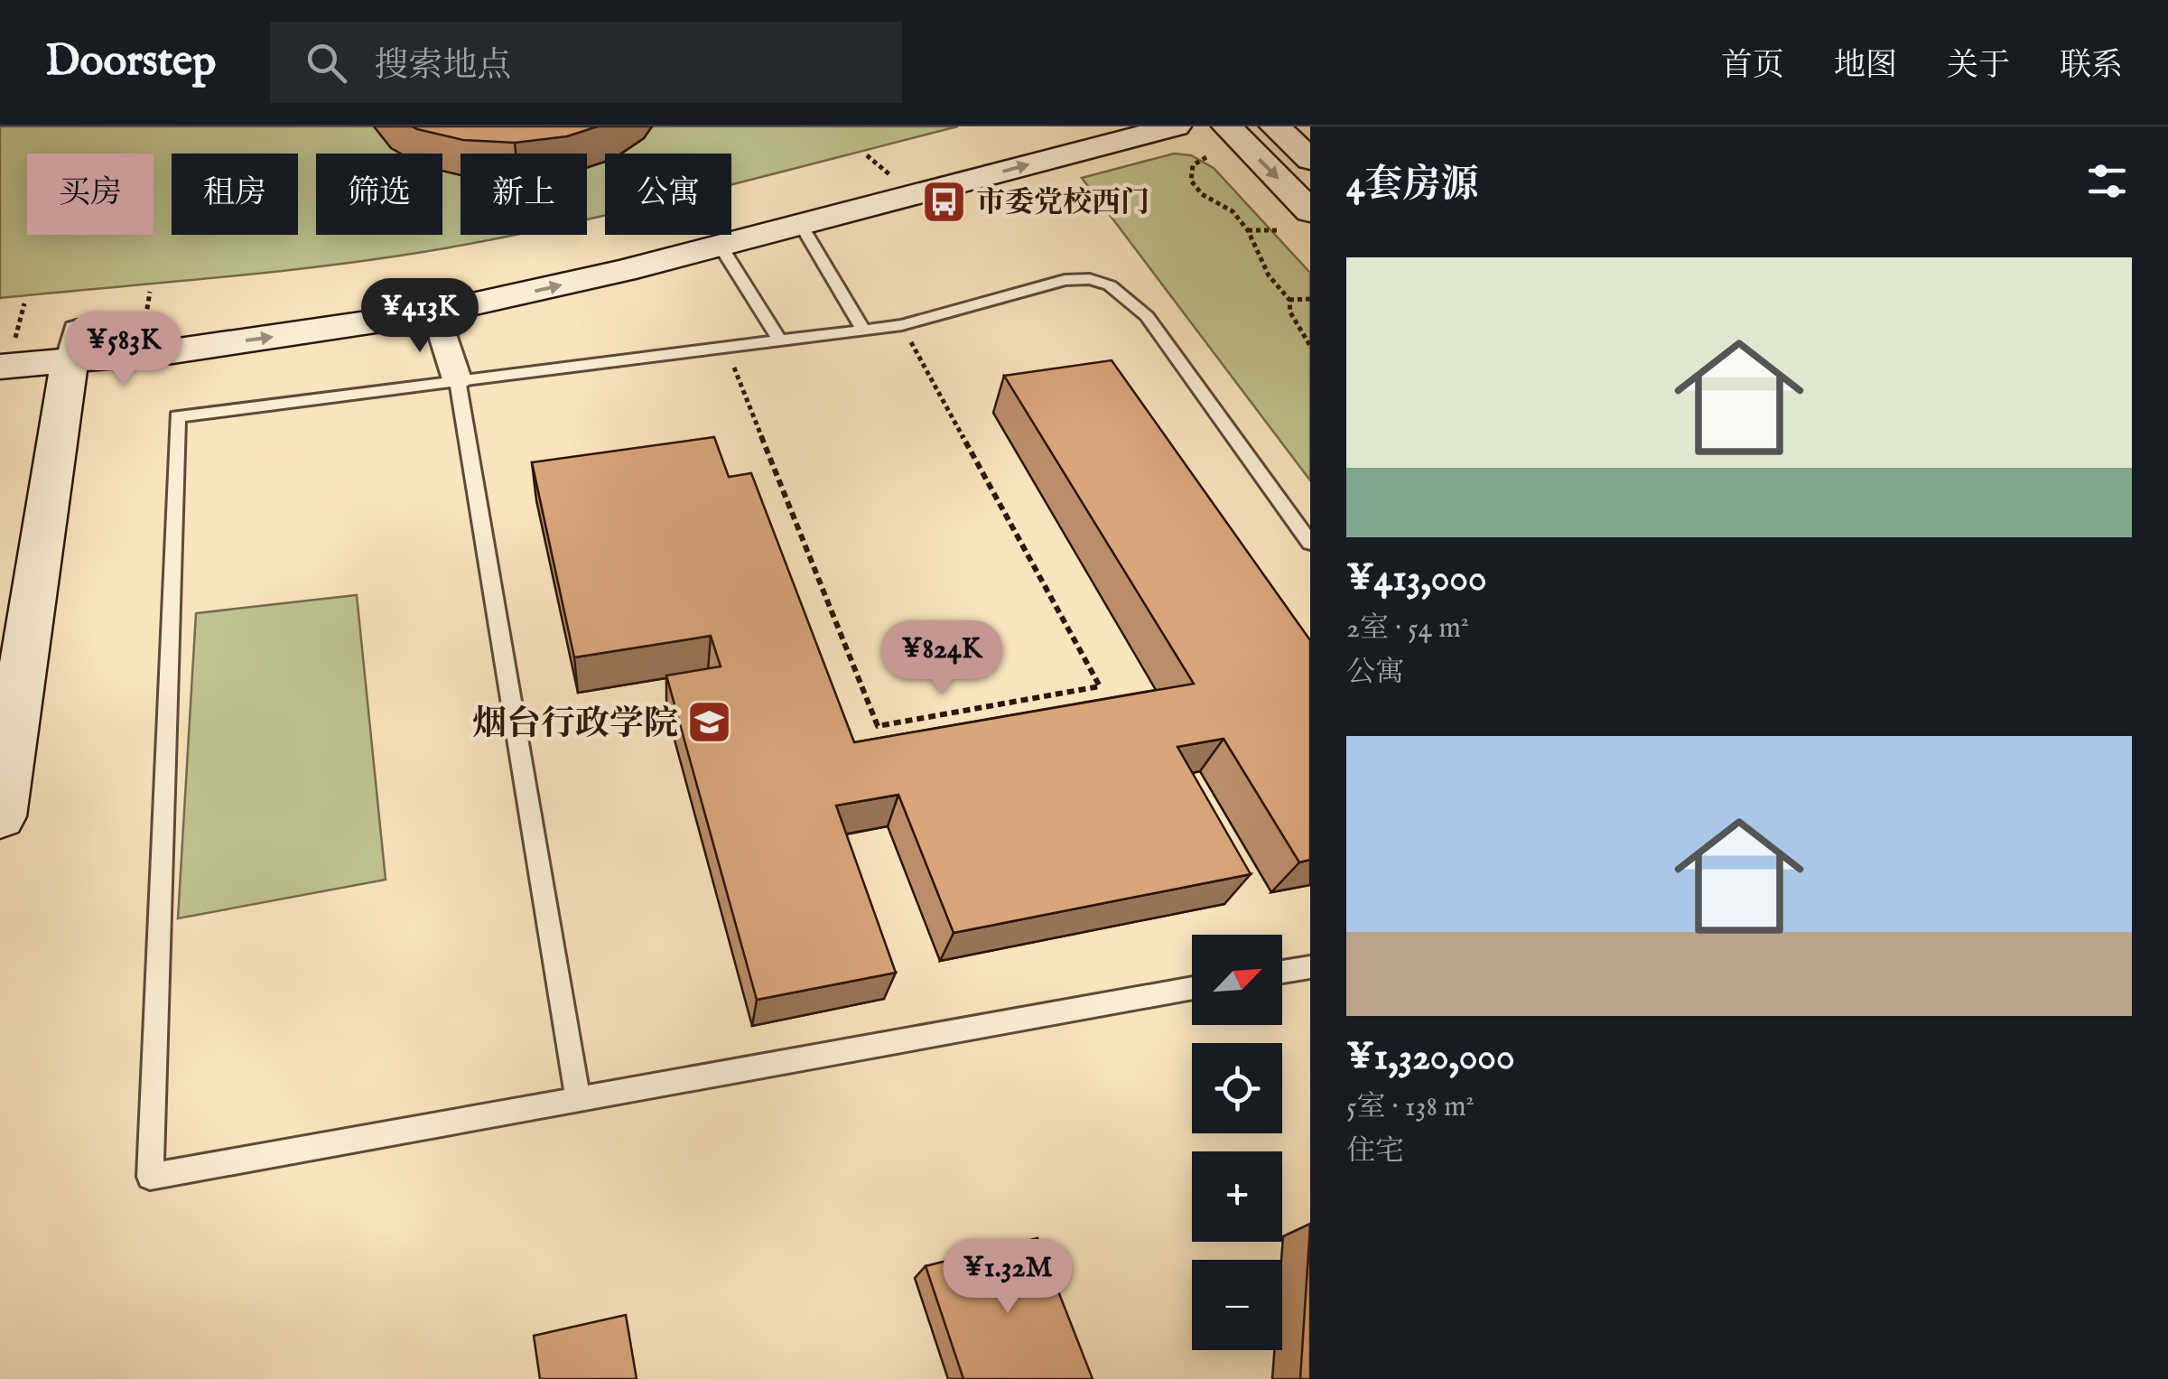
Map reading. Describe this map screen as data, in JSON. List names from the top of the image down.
{
  "places": {
    "bus stop": ["市委党校西门"],
    "school or university": ["烟台行政学院"]
  },
  "north": "top right",
  "page": {
    "header": "Doorstep",
    "search": "搜索地点",
    "nav": [
      "首页",
      "地图",
      "关于",
      "联系"
    ],
    "heading": "4套房源",
    "chip": [
      "买房",
      "租房",
      "筛选",
      "新上",
      "公寓"
    ],
    "list": [
      {
        "name": "¥413,000",
        "note": "2室 · 54 m² · 公寓"
      },
      {
        "name": "¥1,320,000",
        "note": "5室 · 138 m² · 住宅"
      }
    ],
    "price": [
      "¥413K",
      "¥583K",
      "¥824K",
      "¥1.32M"
    ],
    "map_buttons": ["+", "−"]
  }
}
